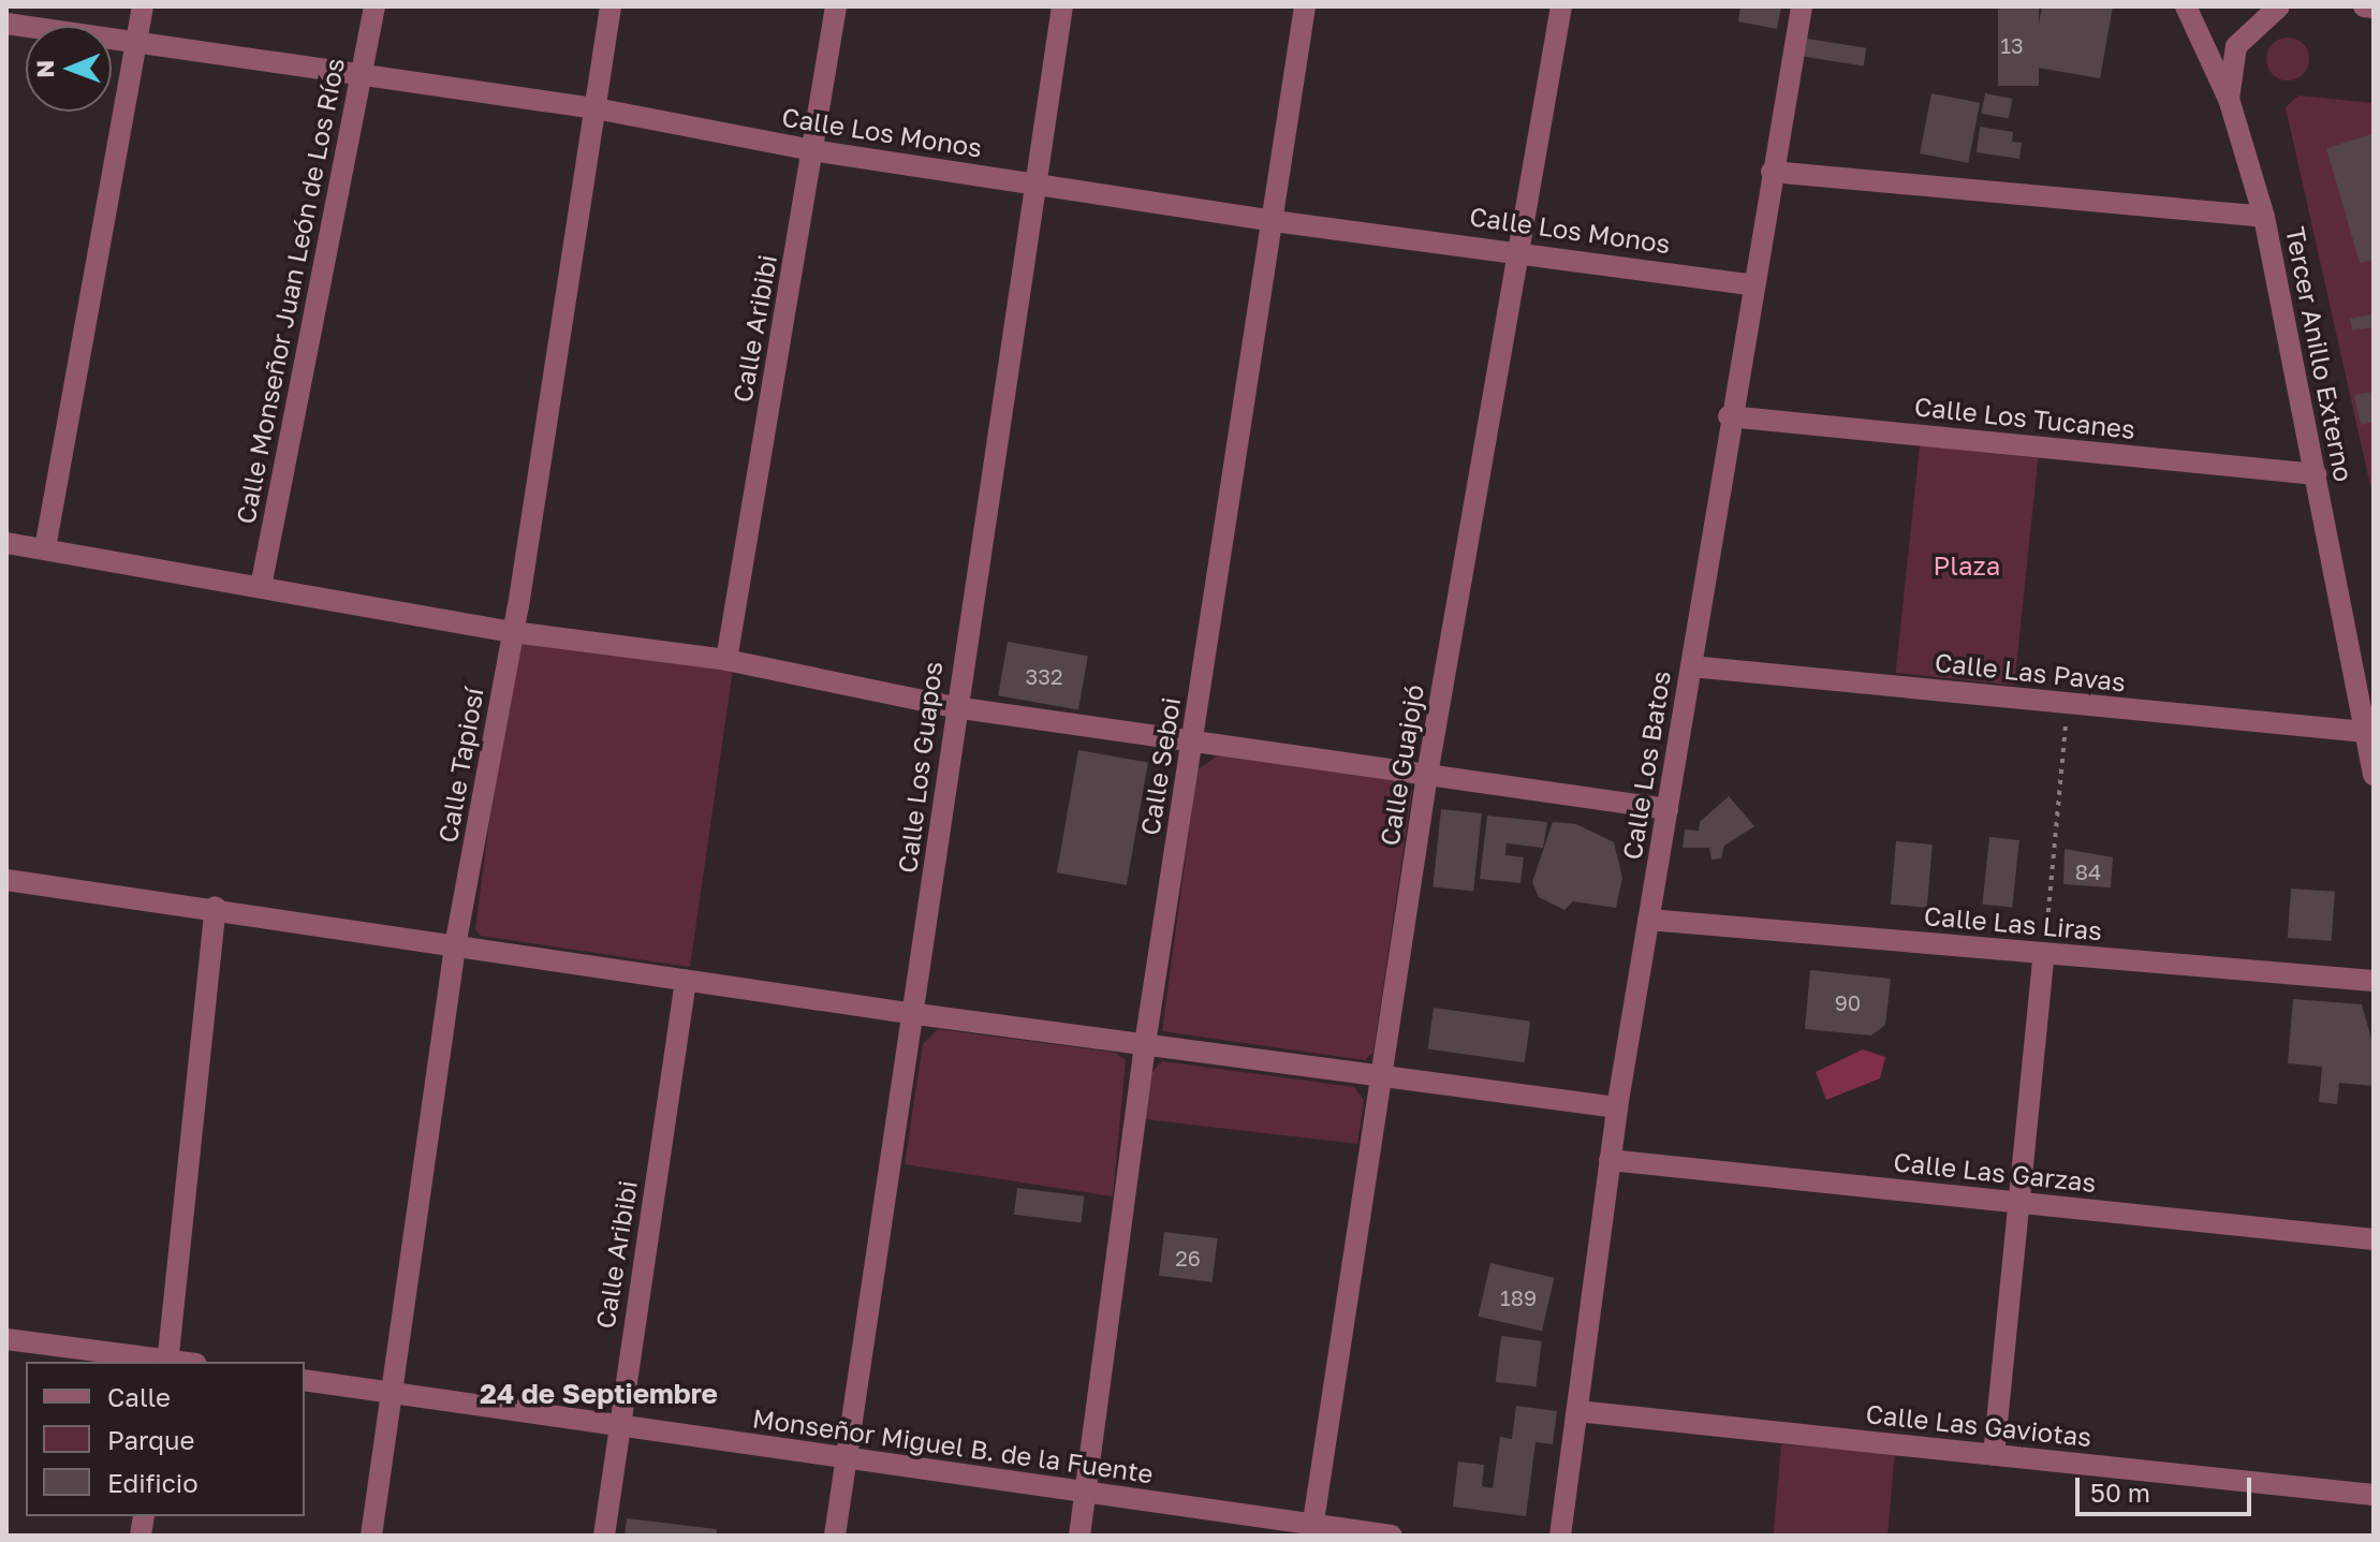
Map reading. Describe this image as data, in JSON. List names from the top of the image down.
{
  "streets": {
    "street": [
      "Calle Los Monos",
      "Calle Monseñor Juan León de Los Ríos",
      "Calle Aribibi",
      "Tercer Anillo Externo",
      "Calle Los Tucanes",
      "Calle Las Pavas",
      "Calle Tapiosí",
      "Calle Guajojó",
      "Calle Los Batos",
      "Calle Seboi",
      "Calle Los Guapos",
      "Calle Las Liras",
      "Calle Las Garzas",
      "Calle Las Gaviotas",
      "Monseñor Miguel B. de la Fuente"
    ]
  },
  "crossings": [
    ["Calle Los Monos", "Calle Monseñor Juan León de Los Ríos"],
    ["Calle Los Monos", "Calle Aribibi"],
    ["Calle Los Monos", "Calle Tapiosí"],
    ["Calle Los Monos", "Calle Guajojó"],
    ["Calle Los Monos", "Calle Los Batos"],
    ["Calle Los Monos", "Calle Seboi"],
    ["Calle Los Monos", "Calle Los Guapos"],
    ["Calle Aribibi", "Monseñor Miguel B. de la Fuente"],
    ["Tercer Anillo Externo", "Calle Los Tucanes"],
    ["Tercer Anillo Externo", "Calle Las Pavas"],
    ["Calle Los Tucanes", "Calle Los Batos"],
    ["Calle Las Pavas", "Calle Los Batos"],
    ["Calle Tapiosí", "Monseñor Miguel B. de la Fuente"],
    ["Calle Guajojó", "Monseñor Miguel B. de la Fuente"],
    ["Calle Los Batos", "Calle Las Liras"],
    ["Calle Los Batos", "Calle Las Garzas"],
    ["Calle Los Batos", "Calle Las Gaviotas"],
    ["Calle Seboi", "Monseñor Miguel B. de la Fuente"],
    ["Calle Los Guapos", "Monseñor Miguel B. de la Fuente"]
  ],
  "districts": ["24 de Septiembre"],
  "parks": ["Plaza"],
  "house_numbers": [
    "13",
    "332",
    "84",
    "90",
    "26",
    "189"
  ],
  "legend": ["Calle", "Parque", "Edificio"],
  "scale_bar": "50 m",
  "north": "left"
}
